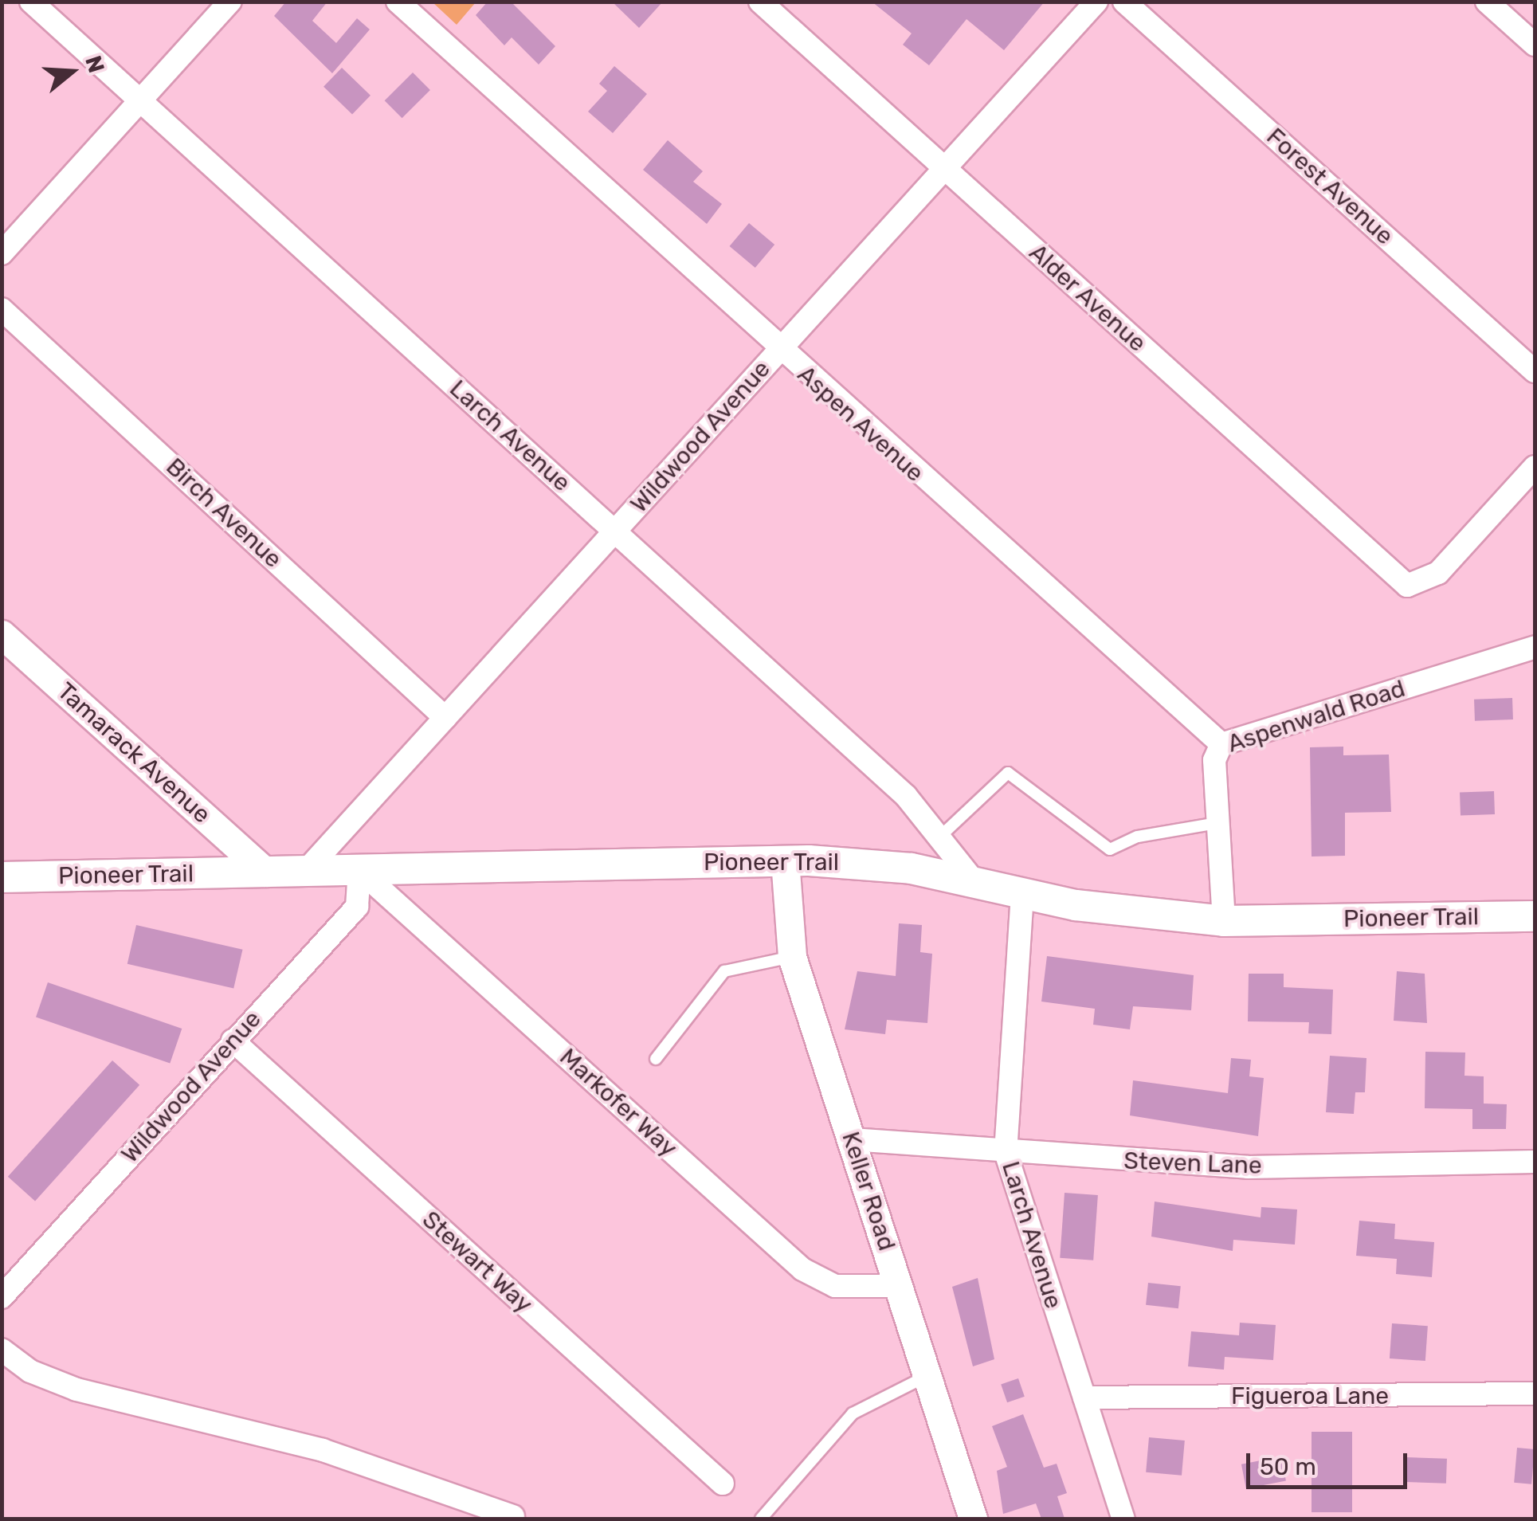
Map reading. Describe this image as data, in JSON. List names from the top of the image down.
{
  "streets": {
    "main road": ["Pioneer Trail"],
    "street": [
      "Forest Avenue",
      "Alder Avenue",
      "Aspen Avenue",
      "Larch Avenue",
      "Wildwood Avenue",
      "Birch Avenue",
      "Aspenwald Road",
      "Tamarack Avenue",
      "Markofer Way",
      "Steven Lane",
      "Keller Road",
      "Stewart Way",
      "Figueroa Lane"
    ]
  },
  "crossings": [
    ["Alder Avenue", "Wildwood Avenue"],
    ["Aspen Avenue", "Wildwood Avenue"],
    ["Aspen Avenue", "Aspenwald Road"],
    ["Larch Avenue", "Wildwood Avenue"],
    ["Larch Avenue", "Pioneer Trail"],
    ["Larch Avenue", "Steven Lane"],
    ["Larch Avenue", "Figueroa Lane"],
    ["Wildwood Avenue", "Birch Avenue"],
    ["Wildwood Avenue", "Pioneer Trail"],
    ["Wildwood Avenue", "Markofer Way"],
    ["Wildwood Avenue", "Stewart Way"],
    ["Aspenwald Road", "Pioneer Trail"],
    ["Tamarack Avenue", "Pioneer Trail"],
    ["Pioneer Trail", "Markofer Way"],
    ["Pioneer Trail", "Keller Road"],
    ["Markofer Way", "Keller Road"],
    ["Steven Lane", "Keller Road"]
  ],
  "scale_bar": "50 m",
  "north": "right"
}
